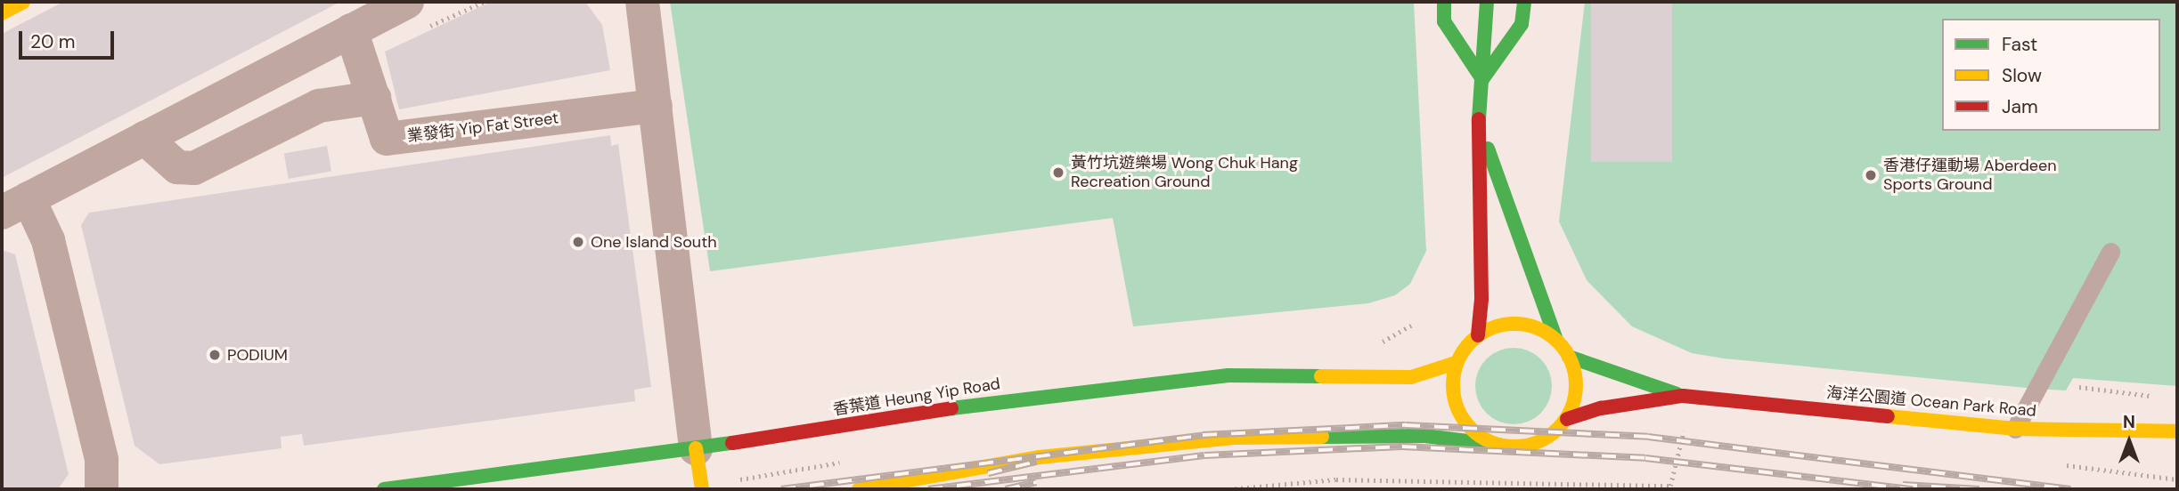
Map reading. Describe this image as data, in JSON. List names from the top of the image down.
{
  "streets": {
    "main road": ["香葉道 Heung Yip Road", "海洋公園道 Ocean Park Road"],
    "street": ["業發街 Yip Fat Street"]
  },
  "crossings": [
    ["香葉道 Heung Yip Road", "海洋公園道 Ocean Park Road"]
  ],
  "places": [
    "黃竹坑遊樂場 Wong Chuk Hang Recreation Ground",
    "香港仔運動場 Aberdeen Sports Ground",
    "One Island South",
    "PODIUM"
  ],
  "legend": ["Fast", "Slow", "Jam"],
  "scale_bar": "20 m",
  "north": "top"
}
